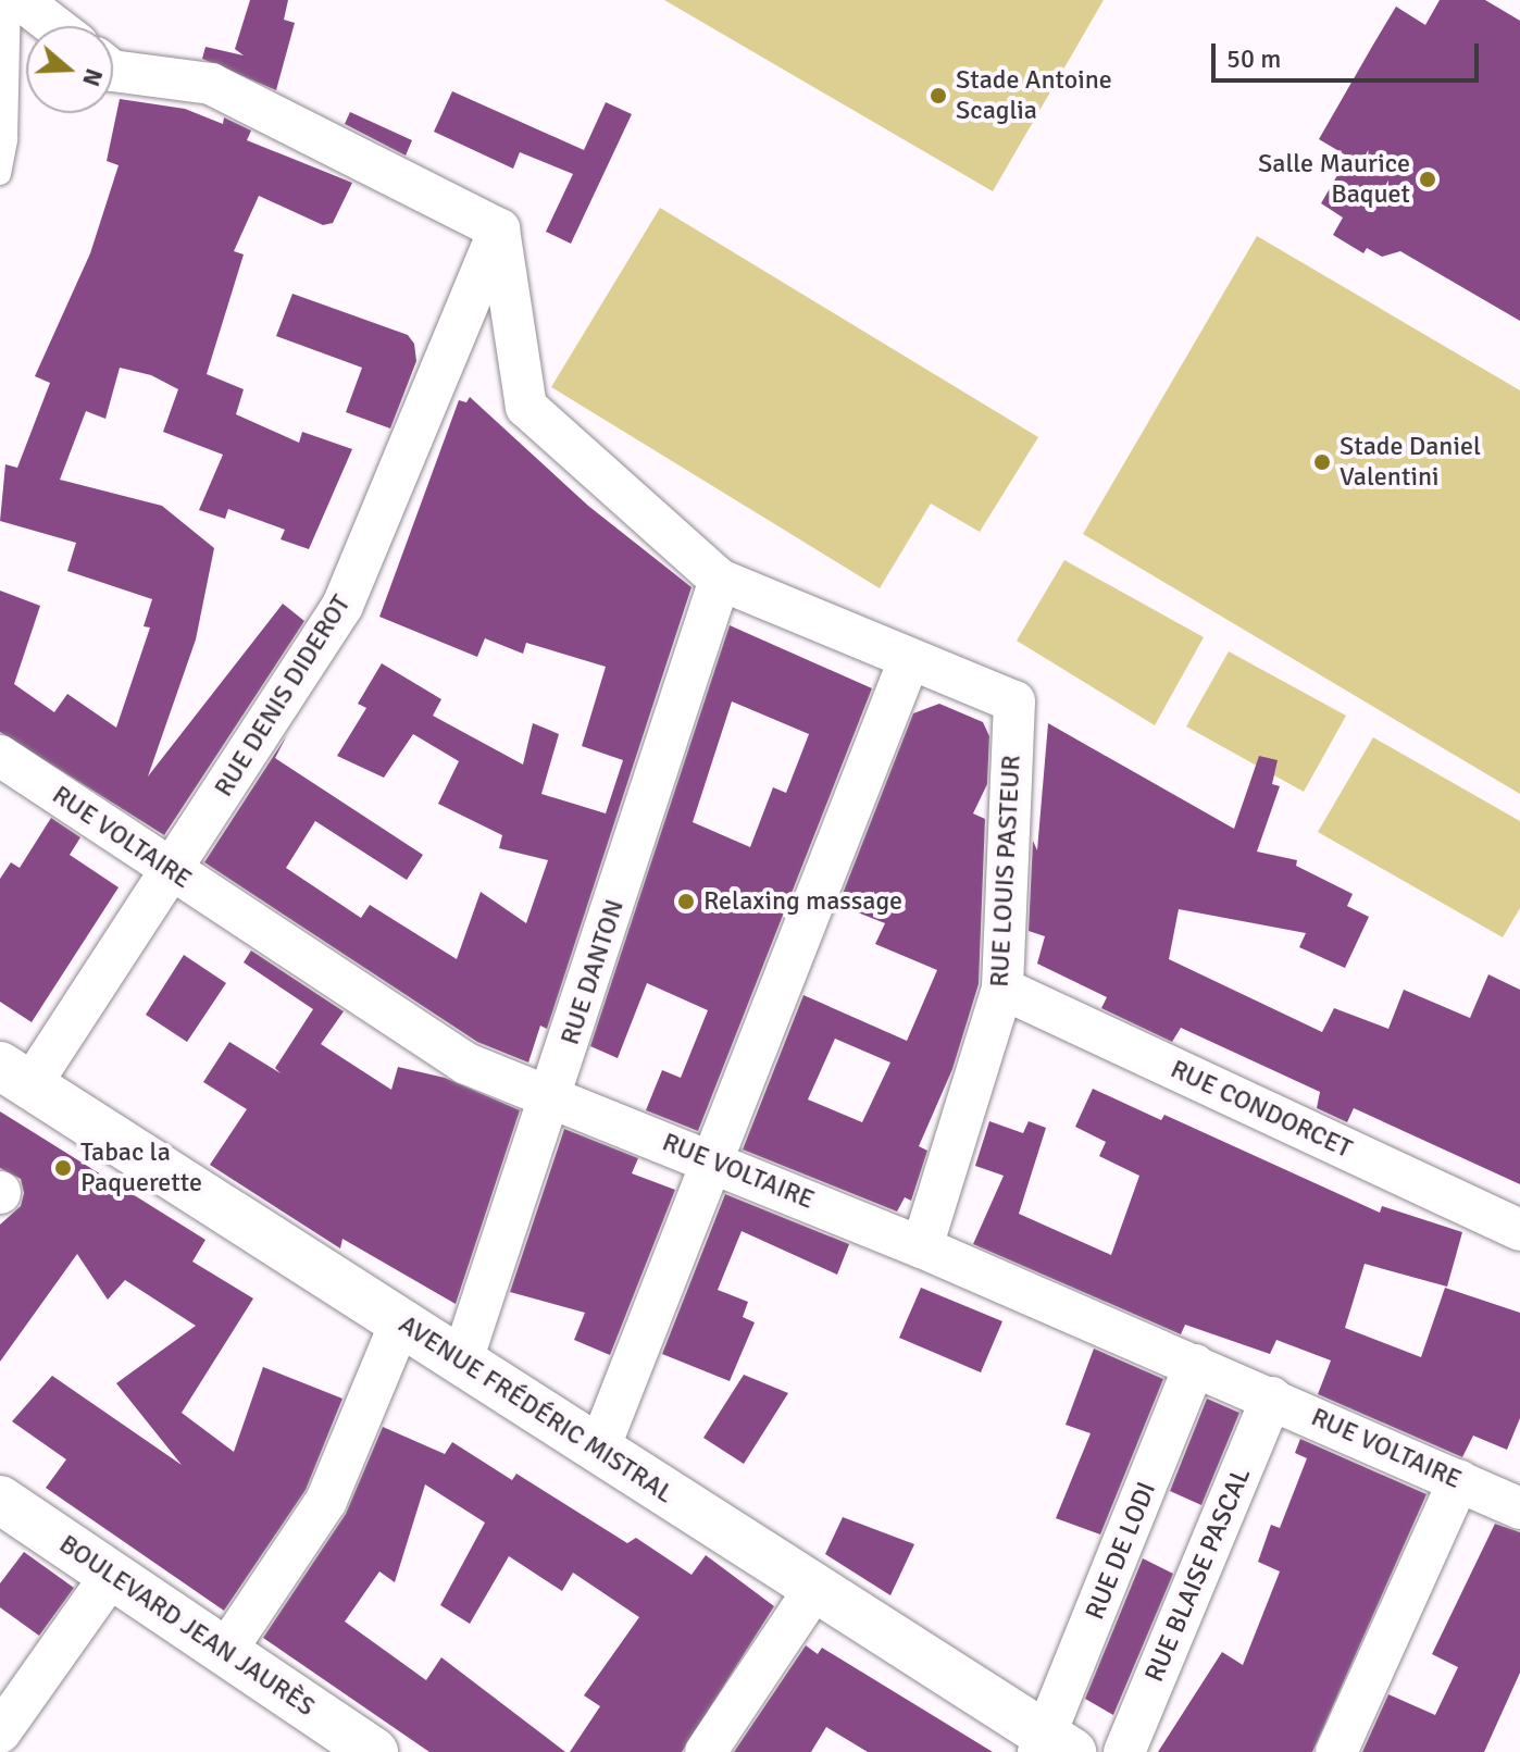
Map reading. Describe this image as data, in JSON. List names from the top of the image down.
{
  "streets": {
    "main road": ["AVENUE FRÉDÉRIC MISTRAL", "BOULEVARD JEAN JAURÈS"],
    "street": [
      "RUE DENIS DIDEROT",
      "RUE VOLTAIRE",
      "RUE LOUIS PASTEUR",
      "RUE DANTON",
      "RUE CONDORCET",
      "RUE DE LODI",
      "RUE BLAISE PASCAL"
    ]
  },
  "crossings": [
    ["RUE DENIS DIDEROT", "RUE VOLTAIRE"],
    ["RUE DENIS DIDEROT", "AVENUE FRÉDÉRIC MISTRAL"],
    ["RUE VOLTAIRE", "RUE LOUIS PASTEUR"],
    ["RUE VOLTAIRE", "RUE DANTON"],
    ["RUE VOLTAIRE", "RUE DE LODI"],
    ["RUE VOLTAIRE", "RUE BLAISE PASCAL"],
    ["RUE LOUIS PASTEUR", "RUE CONDORCET"],
    ["RUE DANTON", "AVENUE FRÉDÉRIC MISTRAL"],
    ["AVENUE FRÉDÉRIC MISTRAL", "RUE DE LODI"]
  ],
  "places": [
    "Stade Antoine Scaglia",
    "Salle Maurice Baquet",
    "Stade Daniel Valentini",
    "Relaxing massage",
    "Tabac la Paquerette"
  ],
  "scale_bar": "50 m",
  "north": "right"
}
